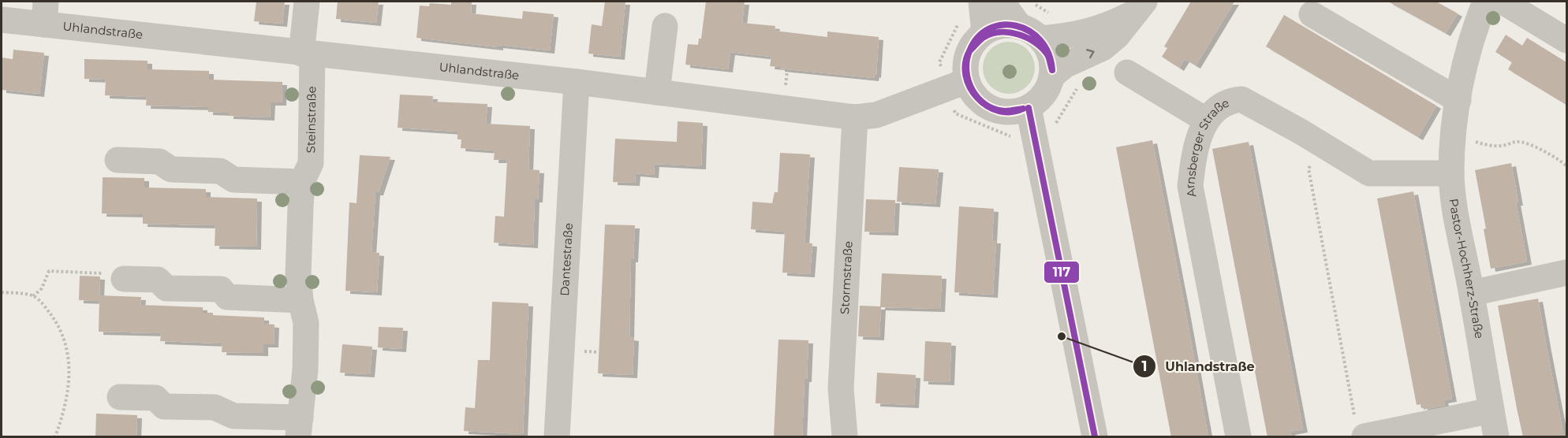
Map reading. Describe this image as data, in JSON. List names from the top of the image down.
{
  "streets": {
    "street": [
      "Uhlandstraße",
      "Steinstraße",
      "Arnsberger Straße",
      "Dantestraße",
      "Pastor-Hochherz-Straße",
      "Stormstraße"
    ]
  },
  "crossings": [
    ["Uhlandstraße", "Steinstraße"],
    ["Uhlandstraße", "Dantestraße"],
    ["Uhlandstraße", "Stormstraße"],
    ["Arnsberger Straße", "Pastor-Hochherz-Straße"]
  ],
  "places": ["Uhlandstraße"],
  "lines": ["transit line 117"]
}
